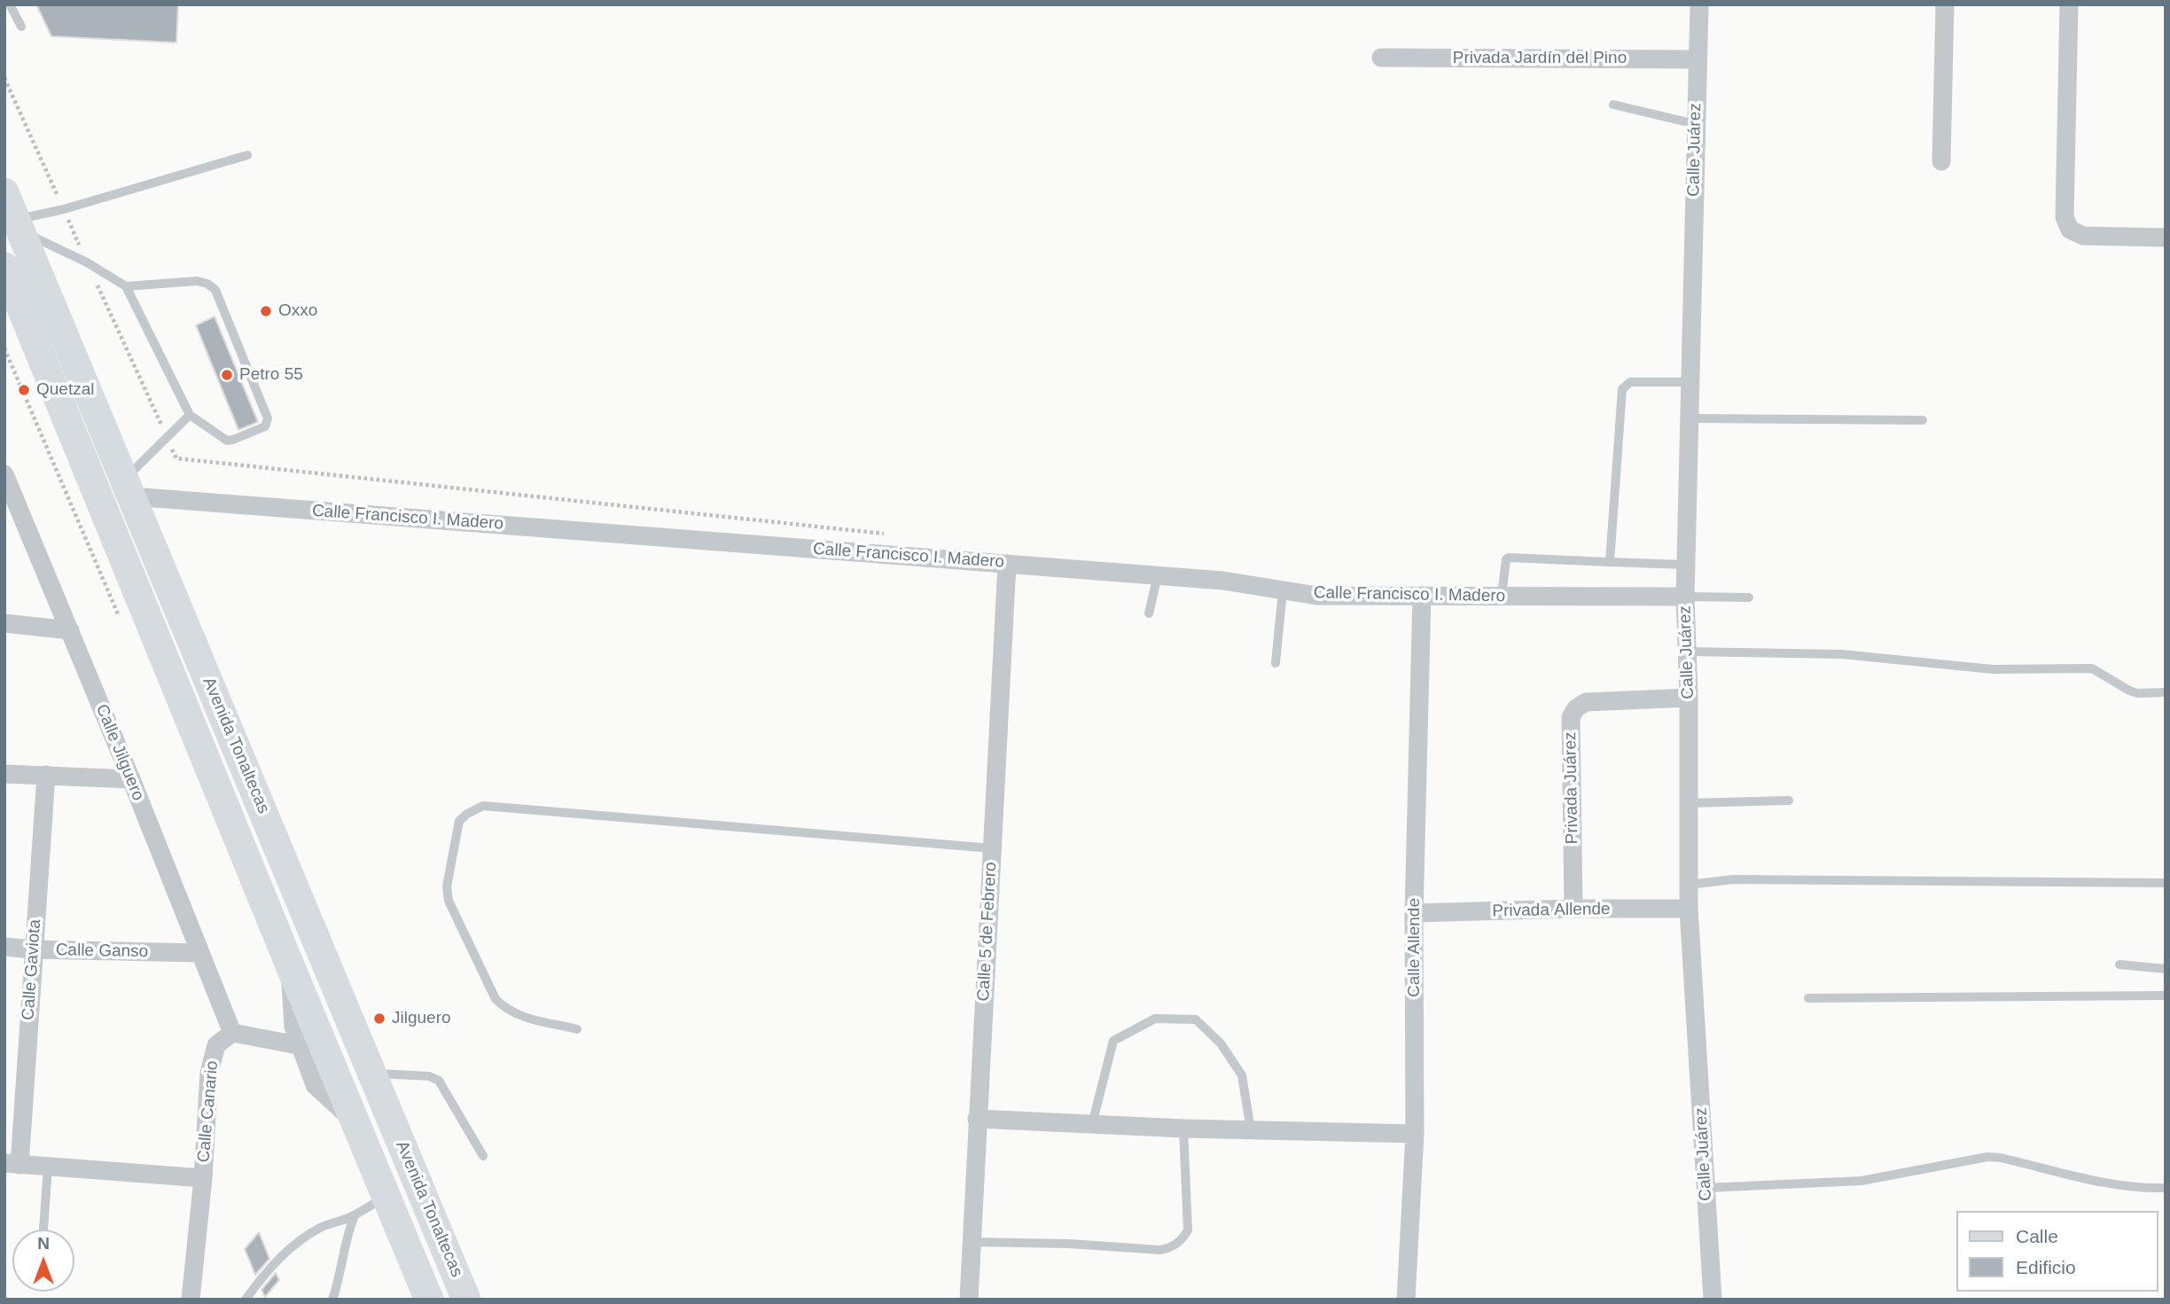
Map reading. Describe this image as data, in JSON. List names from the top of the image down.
{
  "streets": {
    "main road": ["Avenida Tonaltecas"],
    "street": [
      "Privada Jardín del Pino",
      "Calle Juárez",
      "Calle Francisco I. Madero",
      "Calle Jilguero",
      "Privada Juárez",
      "Privada Allende",
      "Calle 5 de Febrero",
      "Calle Allende",
      "Calle Ganso",
      "Calle Gaviota",
      "Calle Canario"
    ]
  },
  "crossings": [
    ["Privada Jardín del Pino", "Calle Juárez"],
    ["Calle Juárez", "Calle Francisco I. Madero"],
    ["Calle Juárez", "Privada Juárez"],
    ["Calle Juárez", "Privada Allende"],
    ["Calle Francisco I. Madero", "Avenida Tonaltecas"],
    ["Calle Francisco I. Madero", "Calle 5 de Febrero"],
    ["Calle Francisco I. Madero", "Calle Allende"],
    ["Calle Jilguero", "Calle Ganso"],
    ["Calle Jilguero", "Calle Canario"],
    ["Privada Juárez", "Privada Allende"],
    ["Privada Allende", "Calle Allende"],
    ["Calle Ganso", "Calle Gaviota"],
    ["Calle Gaviota", "Calle Canario"]
  ],
  "places": [
    "Oxxo",
    "Petro 55",
    "Quetzal",
    "Jilguero"
  ],
  "legend": ["Calle", "Edificio"],
  "north": "top"
}
